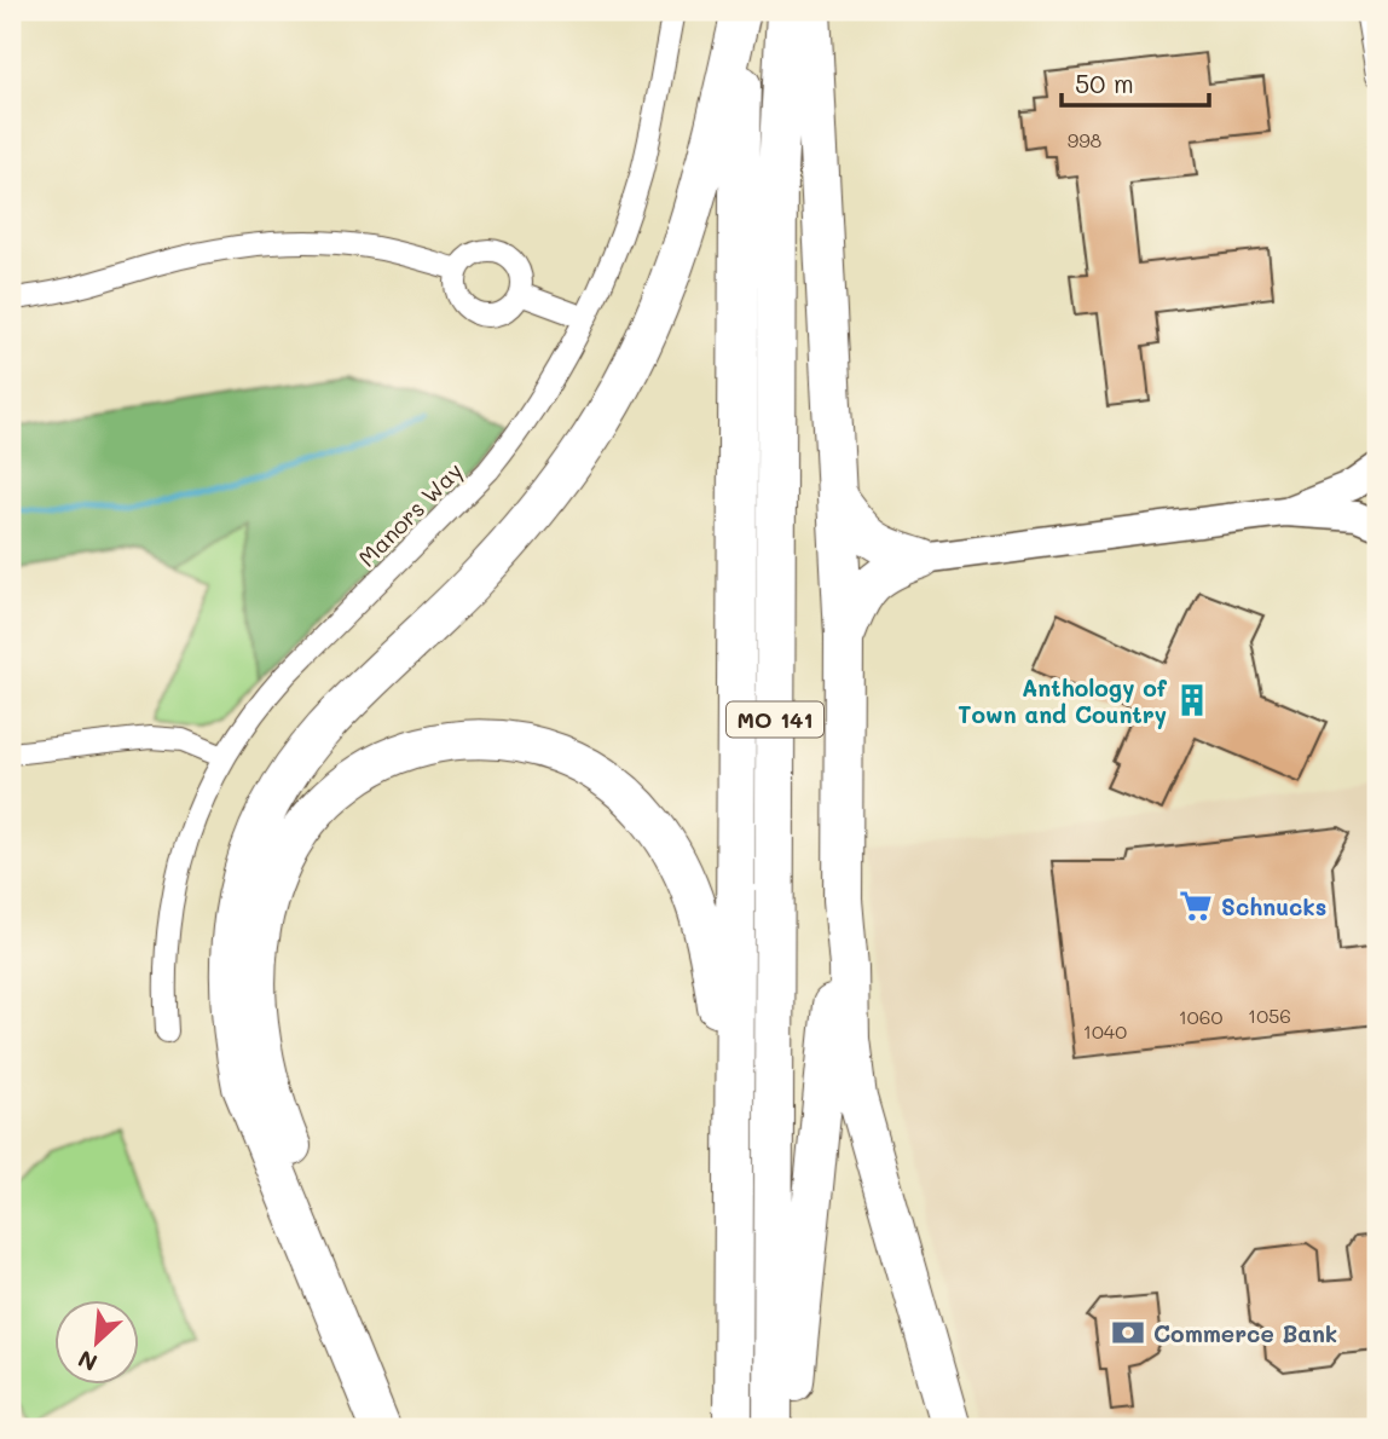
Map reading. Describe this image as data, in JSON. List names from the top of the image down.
{
  "streets": {
    "highway": ["MO 141"],
    "street": ["Manors Way"]
  },
  "places": {
    "building": ["Anthology of Town and Country"],
    "supermarket": ["Schnucks"],
    "bank": ["Commerce Bank"]
  },
  "house_numbers": [
    "998",
    "1056",
    "1060",
    "1040"
  ],
  "scale_bar": "50 m",
  "north": "bottom left"
}
